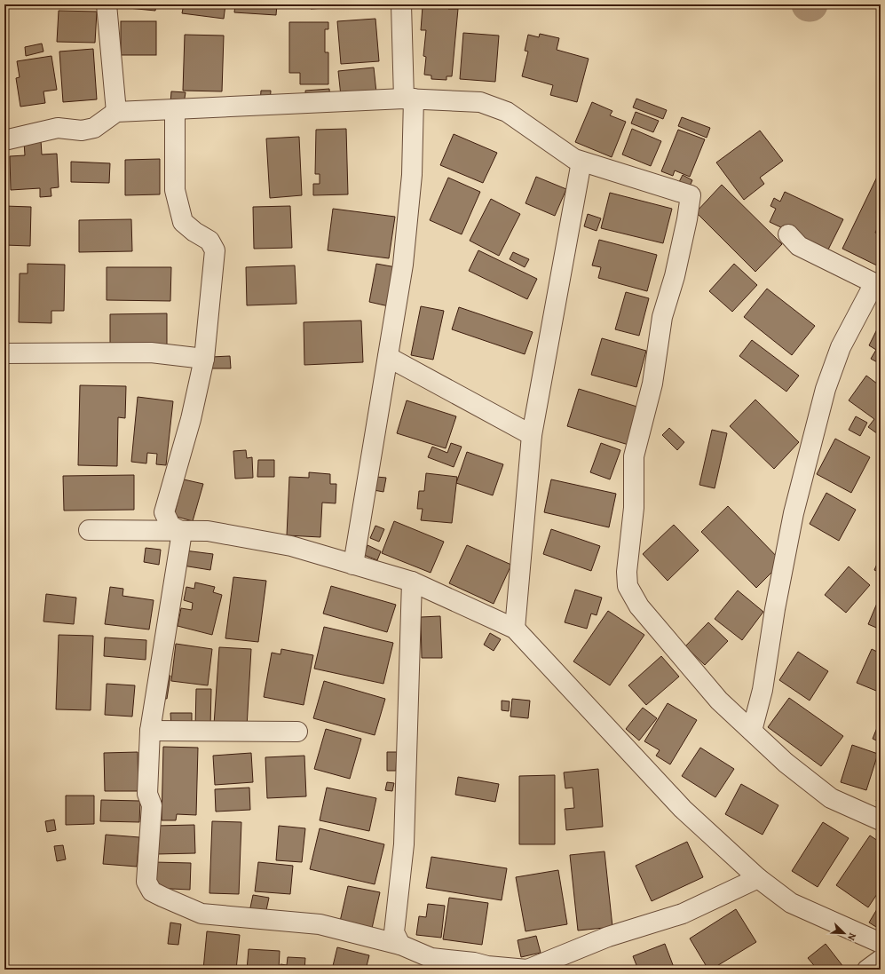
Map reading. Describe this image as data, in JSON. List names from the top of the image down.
{
  "north": "bottom right"
}
